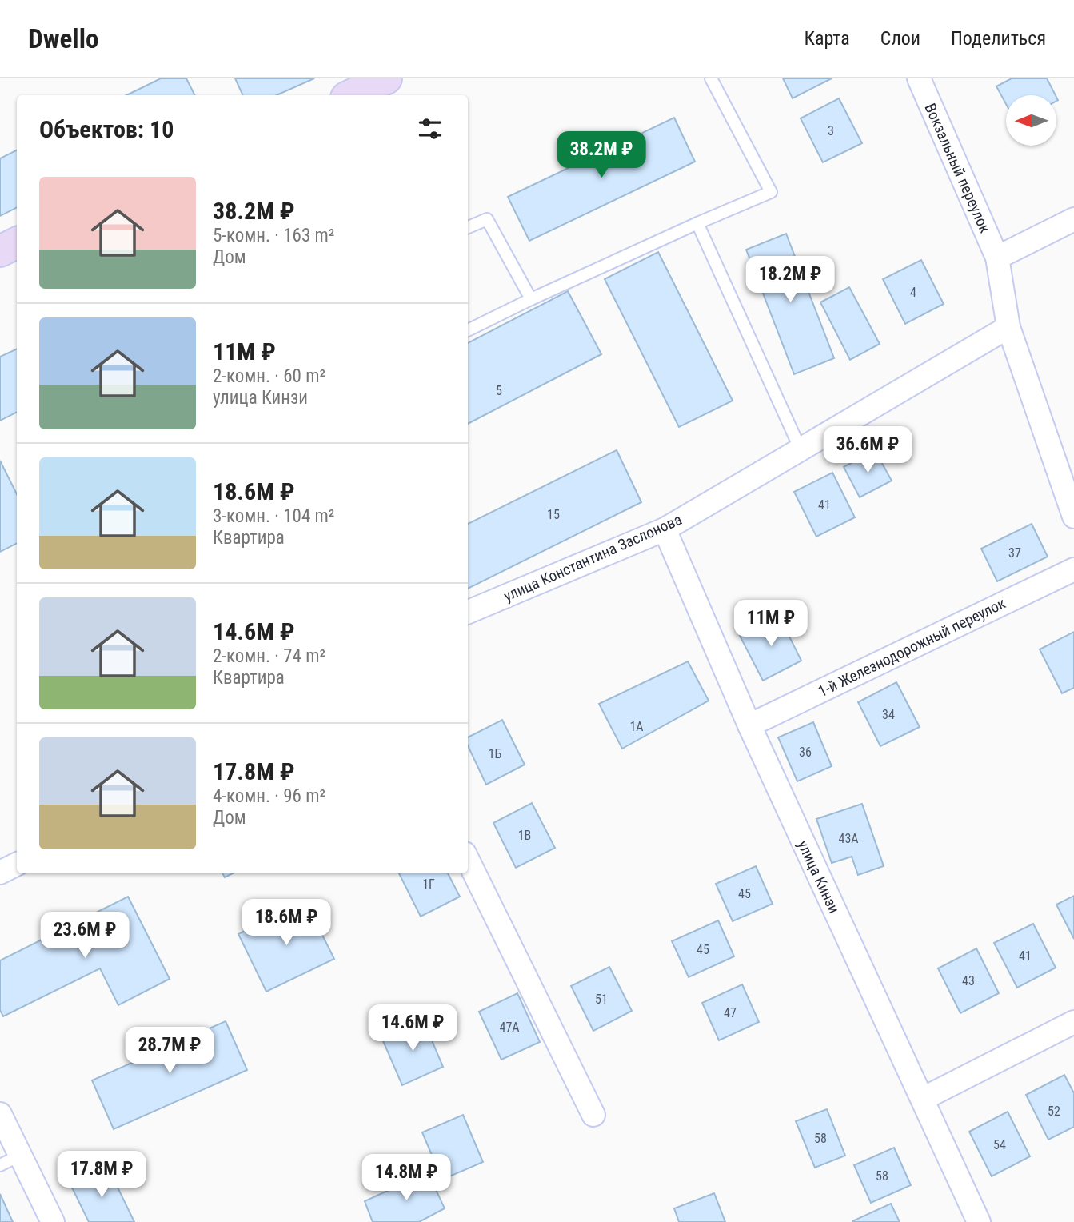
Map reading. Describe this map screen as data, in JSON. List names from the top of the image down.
{
  "streets": {
    "street": [
      "Вокзальный переулок",
      "улица Константина Заслонова",
      "1-й Железнодорожный переулок",
      "улица Кинзи"
    ]
  },
  "crossings": [
    ["Вокзальный переулок", "улица Константина Заслонова"],
    ["улица Константина Заслонова", "улица Кинзи"],
    ["1-й Железнодорожный переулок", "улица Кинзи"]
  ],
  "house_numbers": [
    "3",
    "4",
    "5",
    "41",
    "15",
    "37",
    "34",
    "1А",
    "36",
    "1Б",
    "1В",
    "43А",
    "1Г",
    "45",
    "45",
    "41",
    "43",
    "51",
    "47",
    "47А",
    "52",
    "58",
    "54",
    "58"
  ],
  "north": "left",
  "page": {
    "header": "Dwello",
    "nav": ["Карта", "Слои", "Поделиться"],
    "heading": "Объектов: 10",
    "price": [
      "38.2M ₽",
      "18.2M ₽",
      "36.6M ₽",
      "11M ₽",
      "18.6M ₽",
      "23.6M ₽",
      "14.6M ₽",
      "28.7M ₽",
      "17.8M ₽",
      "14.8M ₽"
    ],
    "list": [
      {
        "name": "38.2M ₽",
        "note": "5-комн. · 163 m² · Дом"
      },
      {
        "name": "11M ₽",
        "note": "2-комн. · 60 m² · улица Кинзи"
      },
      {
        "name": "18.6M ₽",
        "note": "3-комн. · 104 m² · Квартира"
      },
      {
        "name": "14.6M ₽",
        "note": "2-комн. · 74 m² · Квартира"
      },
      {
        "name": "17.8M ₽",
        "note": "4-комн. · 96 m² · Дом"
      }
    ]
  }
}
